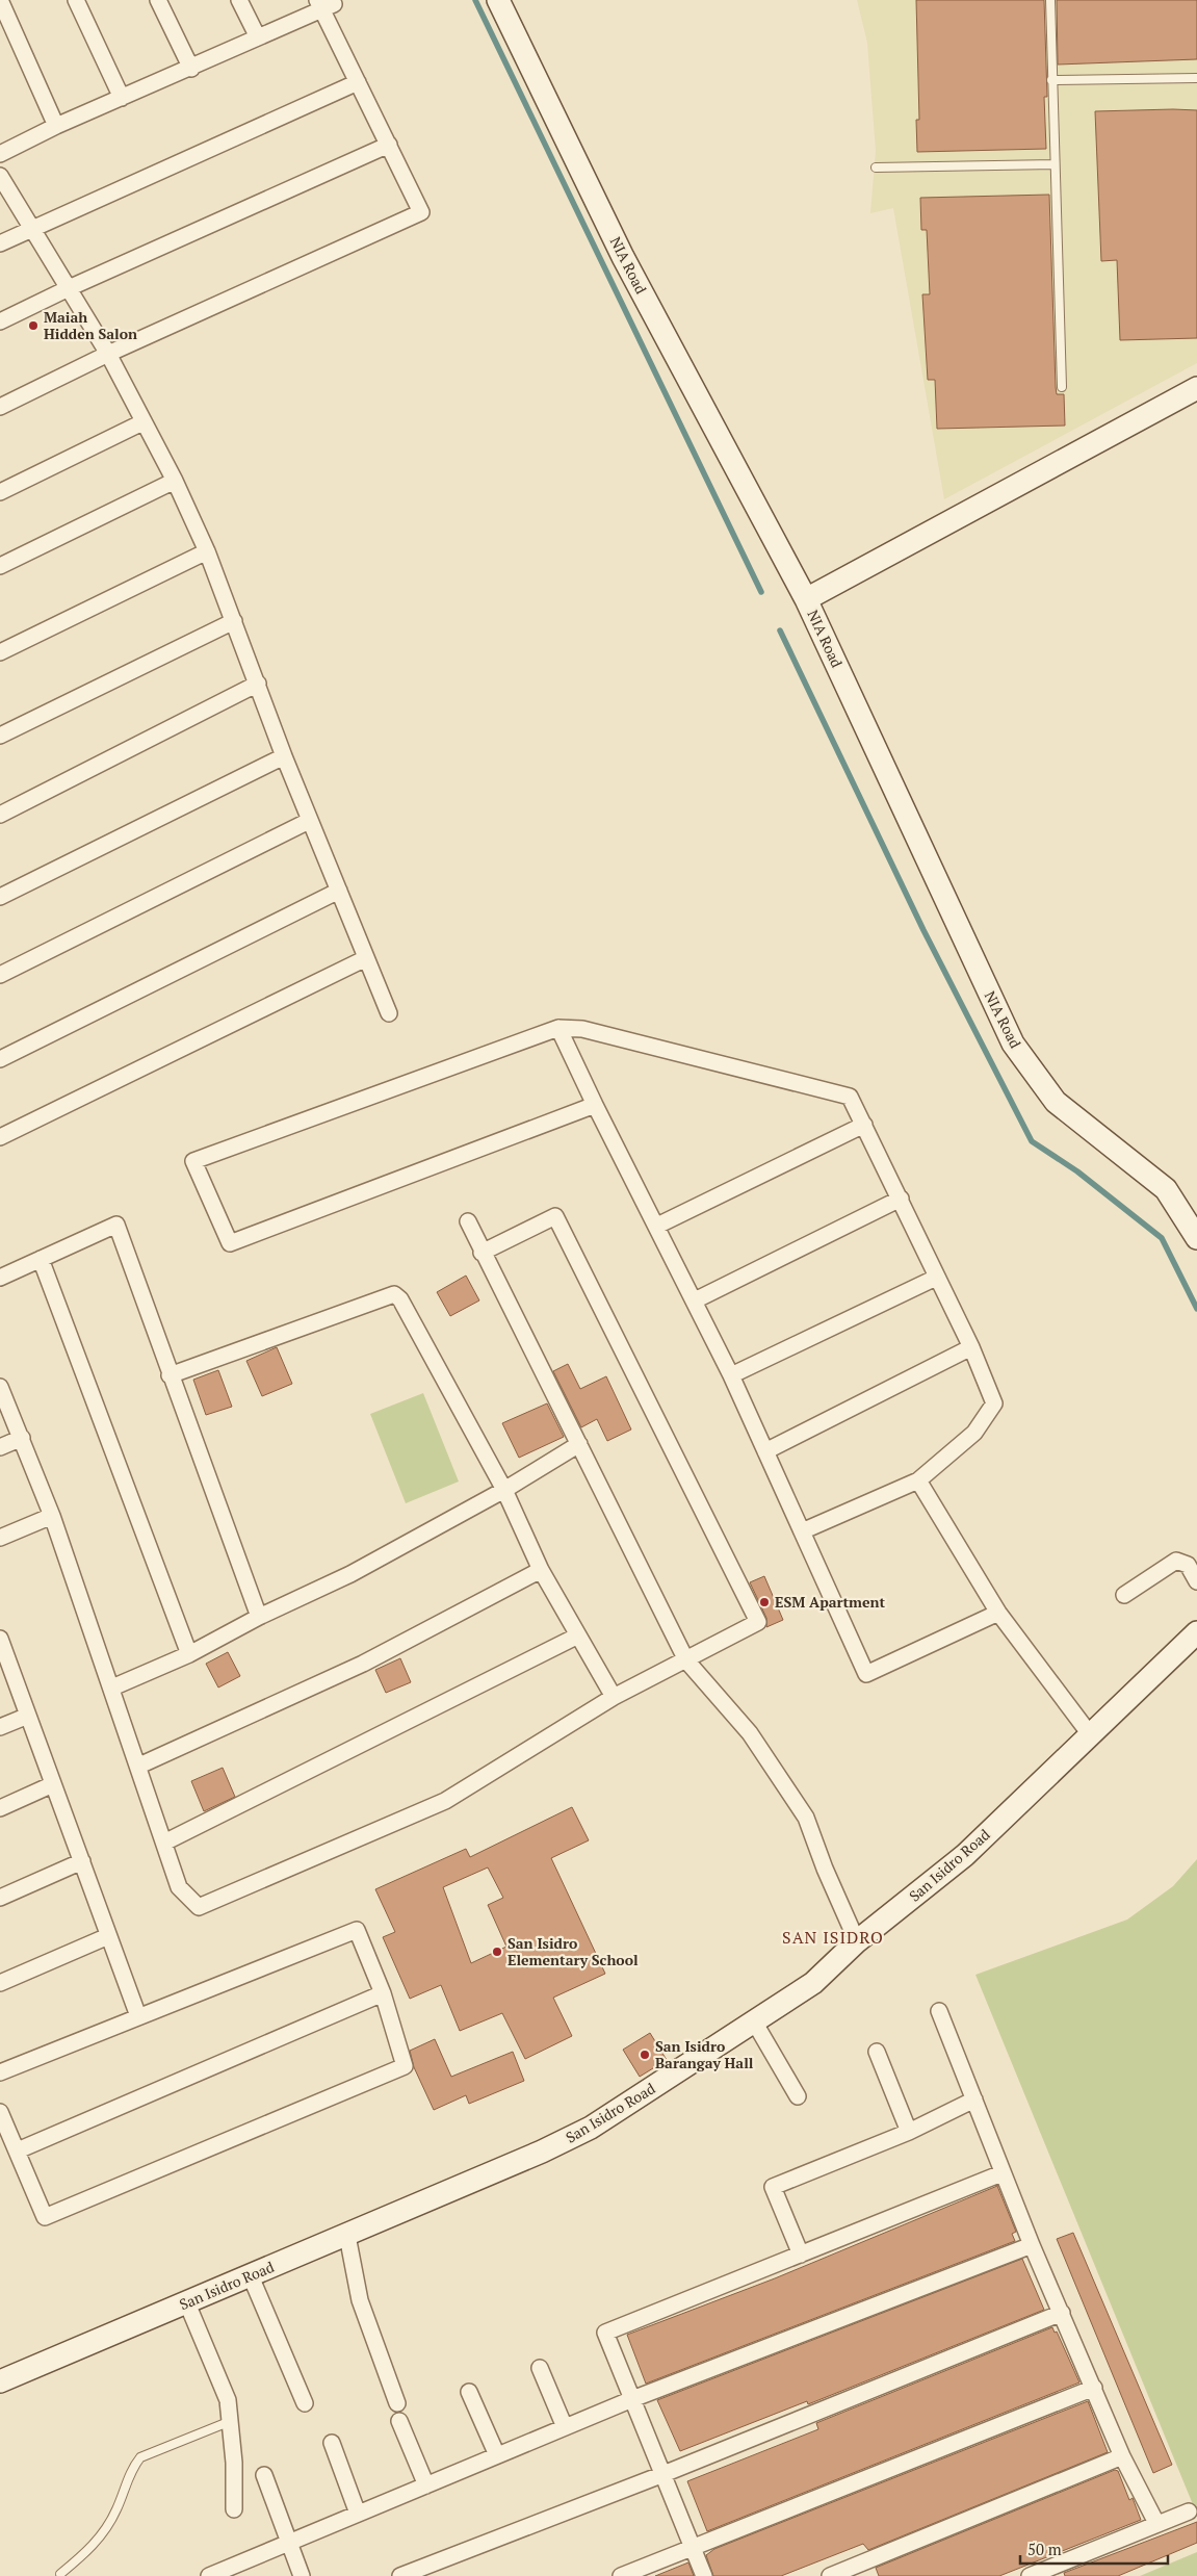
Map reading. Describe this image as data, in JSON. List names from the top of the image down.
{
  "streets": {
    "street": ["NIA Road", "San Isidro Road"]
  },
  "districts": ["SAN ISIDRO"],
  "places": [
    "Maiah Hidden Salon",
    "ESM Apartment",
    "San Isidro Elementary School",
    "San Isidro Barangay Hall"
  ],
  "scale_bar": "50 m"
}
